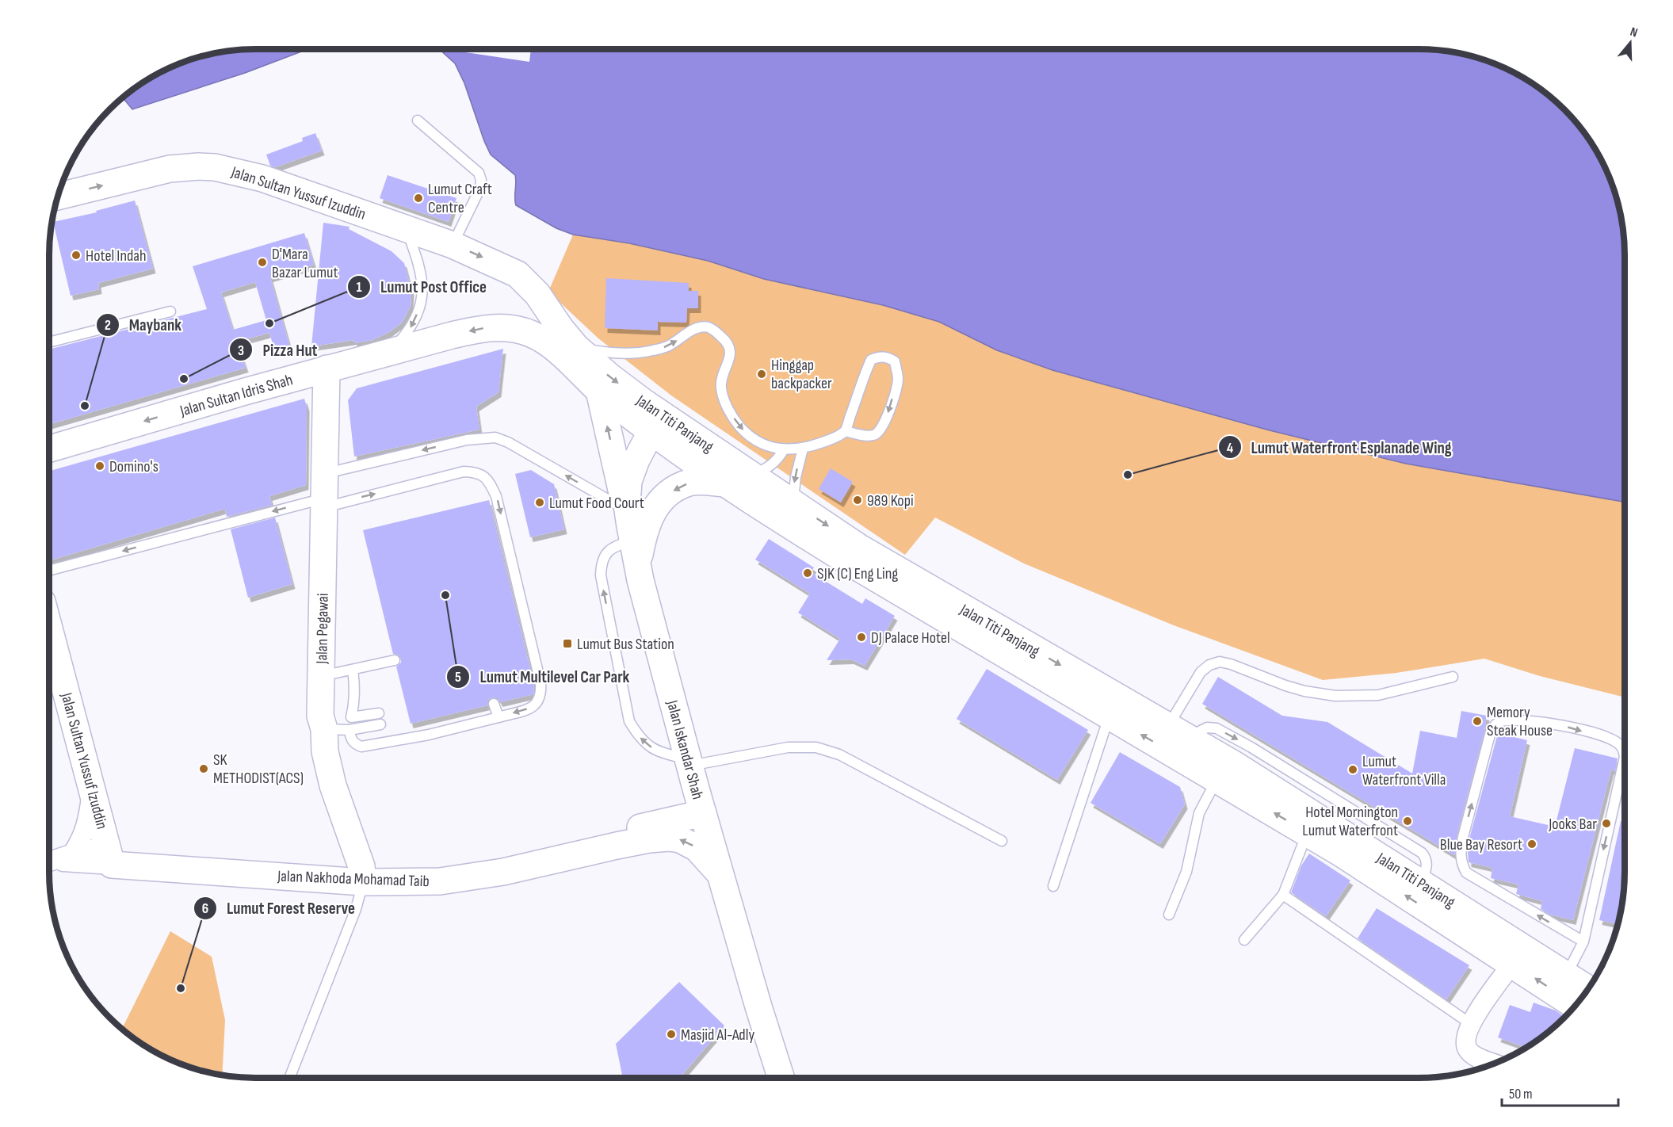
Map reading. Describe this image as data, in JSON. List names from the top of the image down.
{
  "streets": {
    "street": [
      "Jalan Sultan Yussuf Izuddin",
      "Jalan Sultan Idris Shah",
      "Jalan Titi Panjang",
      "Jalan Pegawai",
      "Jalan Iskandar Shah",
      "Jalan Nakhoda Mohamad Taib"
    ]
  },
  "crossings": [
    ["Jalan Sultan Yussuf Izuddin", "Jalan Titi Panjang"],
    ["Jalan Sultan Yussuf Izuddin", "Jalan Nakhoda Mohamad Taib"],
    ["Jalan Sultan Idris Shah", "Jalan Titi Panjang"],
    ["Jalan Sultan Idris Shah", "Jalan Pegawai"],
    ["Jalan Titi Panjang", "Jalan Iskandar Shah"],
    ["Jalan Pegawai", "Jalan Nakhoda Mohamad Taib"],
    ["Jalan Iskandar Shah", "Jalan Nakhoda Mohamad Taib"]
  ],
  "one_way": ["Jalan Sultan Yussuf Izuddin", "Jalan Sultan Idris Shah"],
  "places": {
    "other": [
      "Lumut Craft Centre",
      "Hotel Indah",
      "D'Mara Bazar Lumut",
      "Lumut Post Office",
      "Hinggap backpacker",
      "Pizza Hut",
      "Maybank",
      "Domino's",
      "Lumut Waterfront Esplanade Wing",
      "989 Kopi",
      "Lumut Food Court",
      "SJK (C) Eng Ling",
      "Lumut Multilevel Car Park",
      "DJ Palace Hotel",
      "Memory Steak House",
      "SK METHODIST(ACS)",
      "Lumut Waterfront Villa",
      "Hotel Mornington Lumut Waterfront",
      "Jooks Bar",
      "Blue Bay Resort",
      "Lumut Forest Reserve",
      "Masjid Al-Adly"
    ],
    "transit": ["Lumut Bus Station"]
  },
  "scale_bar": "50 m",
  "north": "top"
}
